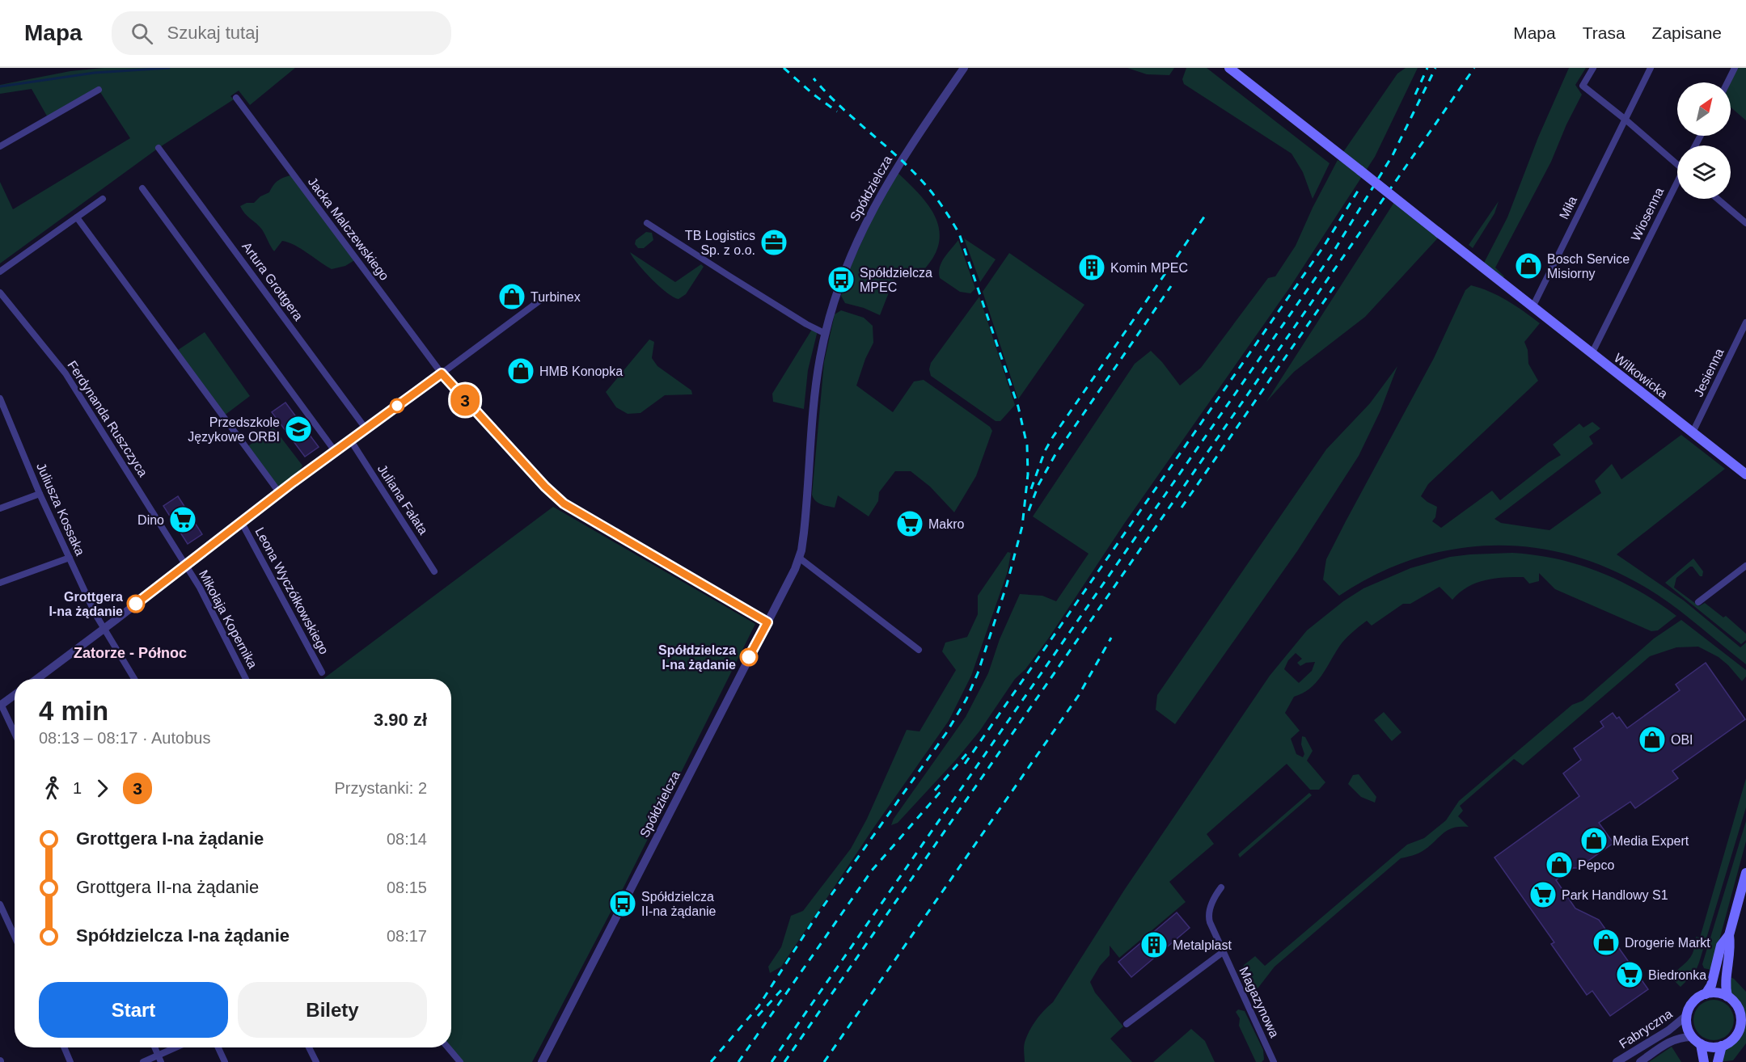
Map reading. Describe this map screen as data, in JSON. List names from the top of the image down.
{
  "streets": {
    "main road": ["Wilkowicka"],
    "street": [
      "Spółdzielcza",
      "Miła",
      "Wiosenna",
      "Jacka Malczewskiego",
      "Artura Grottgera",
      "Jesienna",
      "Ferdynanda Ruszczyca",
      "Juliana Fałata",
      "Juliusza Kossaka",
      "Leona Wyczółkowskiego",
      "Mikołaja Kopernika",
      "Magazynowa",
      "Fabryczna"
    ]
  },
  "crossings": [
    ["Miła", "Wilkowicka"],
    ["Wiosenna", "Wilkowicka"],
    ["Jesienna", "Wilkowicka"],
    ["Ferdynanda Ruszczyca", "Mikołaja Kopernika"]
  ],
  "districts": ["Zatorze - Północ"],
  "places": {
    "office": ["TB Logistics Sp. z o.o."],
    "shop": [
      "Bosch Service Misiorny",
      "Turbinex",
      "HMB Konopka",
      "OBI",
      "Media Expert",
      "Pepco",
      "Drogerie Markt"
    ],
    "building": ["Komin MPEC", "Metalplast"],
    "bus stop": ["Spółdzielcza MPEC", "Spółdzielcza II-na żądanie"],
    "school or university": ["Przedszkole Językowe ORBI"],
    "supermarket": [
      "Dino",
      "Makro",
      "Park Handlowy S1",
      "Biedronka"
    ],
    "other": ["Grottgera I-na żądanie", "Spółdzielcza I-na żądanie"]
  },
  "lines": ["bus line 3"],
  "north": "top right",
  "page": {
    "header": "Mapa",
    "search": "Szukaj tutaj",
    "nav": ["Mapa", "Trasa", "Zapisane"],
    "on_map": "3",
    "heading": ["4 min", "08:13 – 08:17 · Autobus", "3.90 zł"],
    "legs": ["1", "3", "Przystanki: 2"],
    "list": [
      {
        "name": "Grottgera I-na żądanie",
        "value": "08:14"
      },
      {
        "name": "Grottgera II-na żądanie",
        "value": "08:15"
      },
      {
        "name": "Spółdzielcza I-na żądanie",
        "value": "08:17"
      }
    ],
    "buttons": ["Start", "Bilety"]
  }
}
